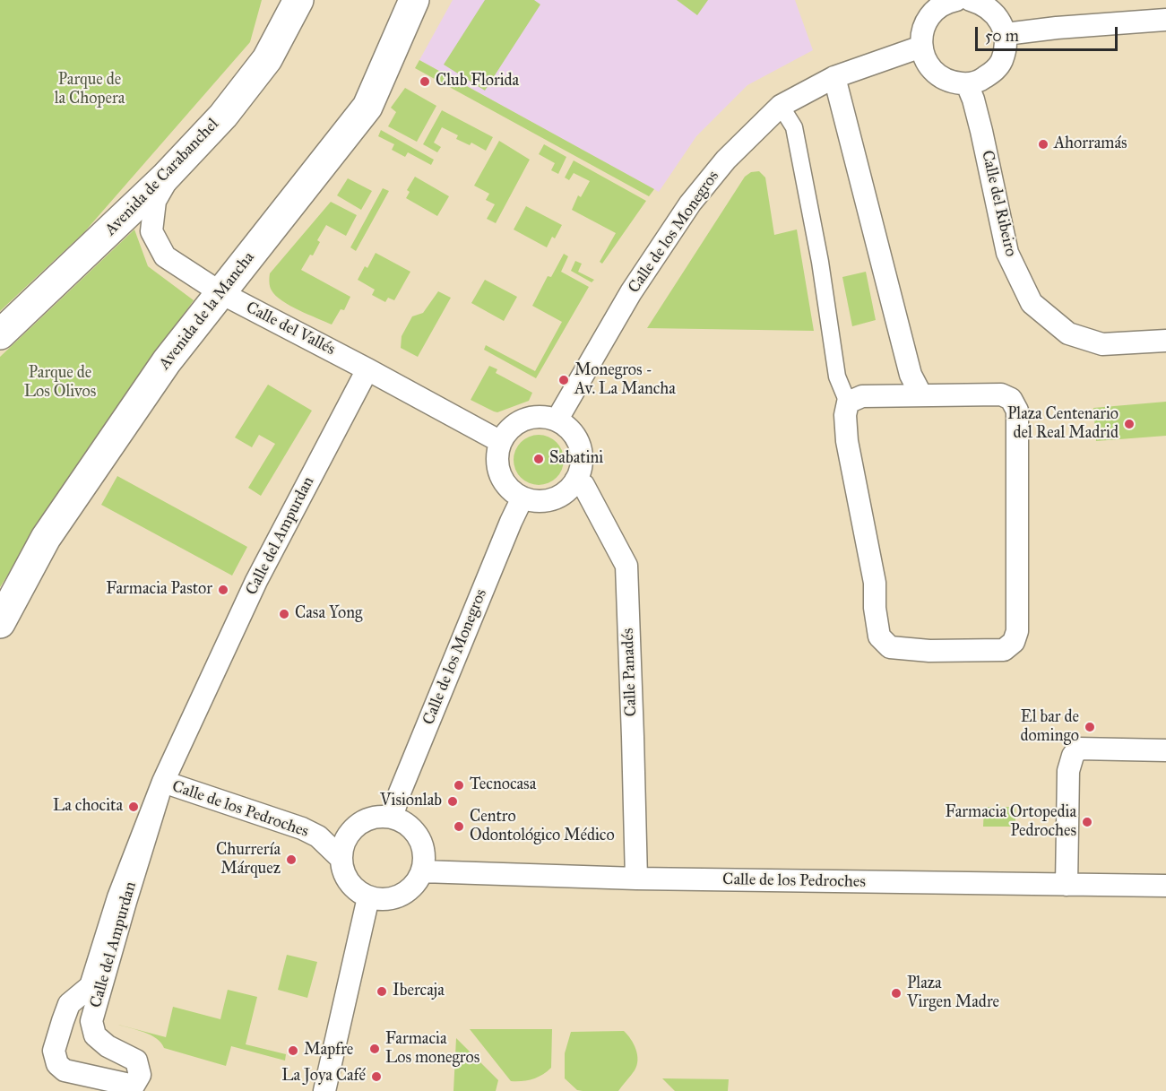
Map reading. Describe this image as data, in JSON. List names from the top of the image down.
{
  "streets": {
    "main road": ["Avenida de Carabanchel", "Avenida de la Mancha"],
    "street": [
      "Calle del Ribeiro",
      "Calle de los Monegros",
      "Calle del Vallés",
      "Calle del Ampurdan",
      "Calle Panadés",
      "Calle de los Pedroches"
    ]
  },
  "crossings": [
    ["Avenida de Carabanchel", "Calle del Vallés"],
    ["Calle de los Monegros", "Calle del Vallés"],
    ["Calle de los Monegros", "Calle Panadés"],
    ["Calle de los Monegros", "Calle de los Pedroches"],
    ["Avenida de la Mancha", "Calle del Vallés"],
    ["Calle del Vallés", "Calle del Ampurdan"],
    ["Calle del Vallés", "Calle Panadés"],
    ["Calle del Ampurdan", "Calle de los Pedroches"],
    ["Calle Panadés", "Calle de los Pedroches"]
  ],
  "parks": ["Parque de la Chopera", "Parque de Los Olivos"],
  "places": [
    "Club Florida",
    "Ahorramás",
    "Monegros - Av. La Mancha",
    "Plaza Centenario del Real Madrid",
    "Sabatini",
    "Farmacia Pastor",
    "Casa Yong",
    "El bar de domingo",
    "Tecnocasa",
    "Visionlab",
    "La chocita",
    "Farmacia Ortopedia Pedroches",
    "Centro Odontológico Médico",
    "Churrería Márquez",
    "Ibercaja",
    "Plaza Virgen Madre",
    "Farmacia Los monegros",
    "Mapfre",
    "La Joya Café"
  ],
  "scale_bar": "50 m"
}
